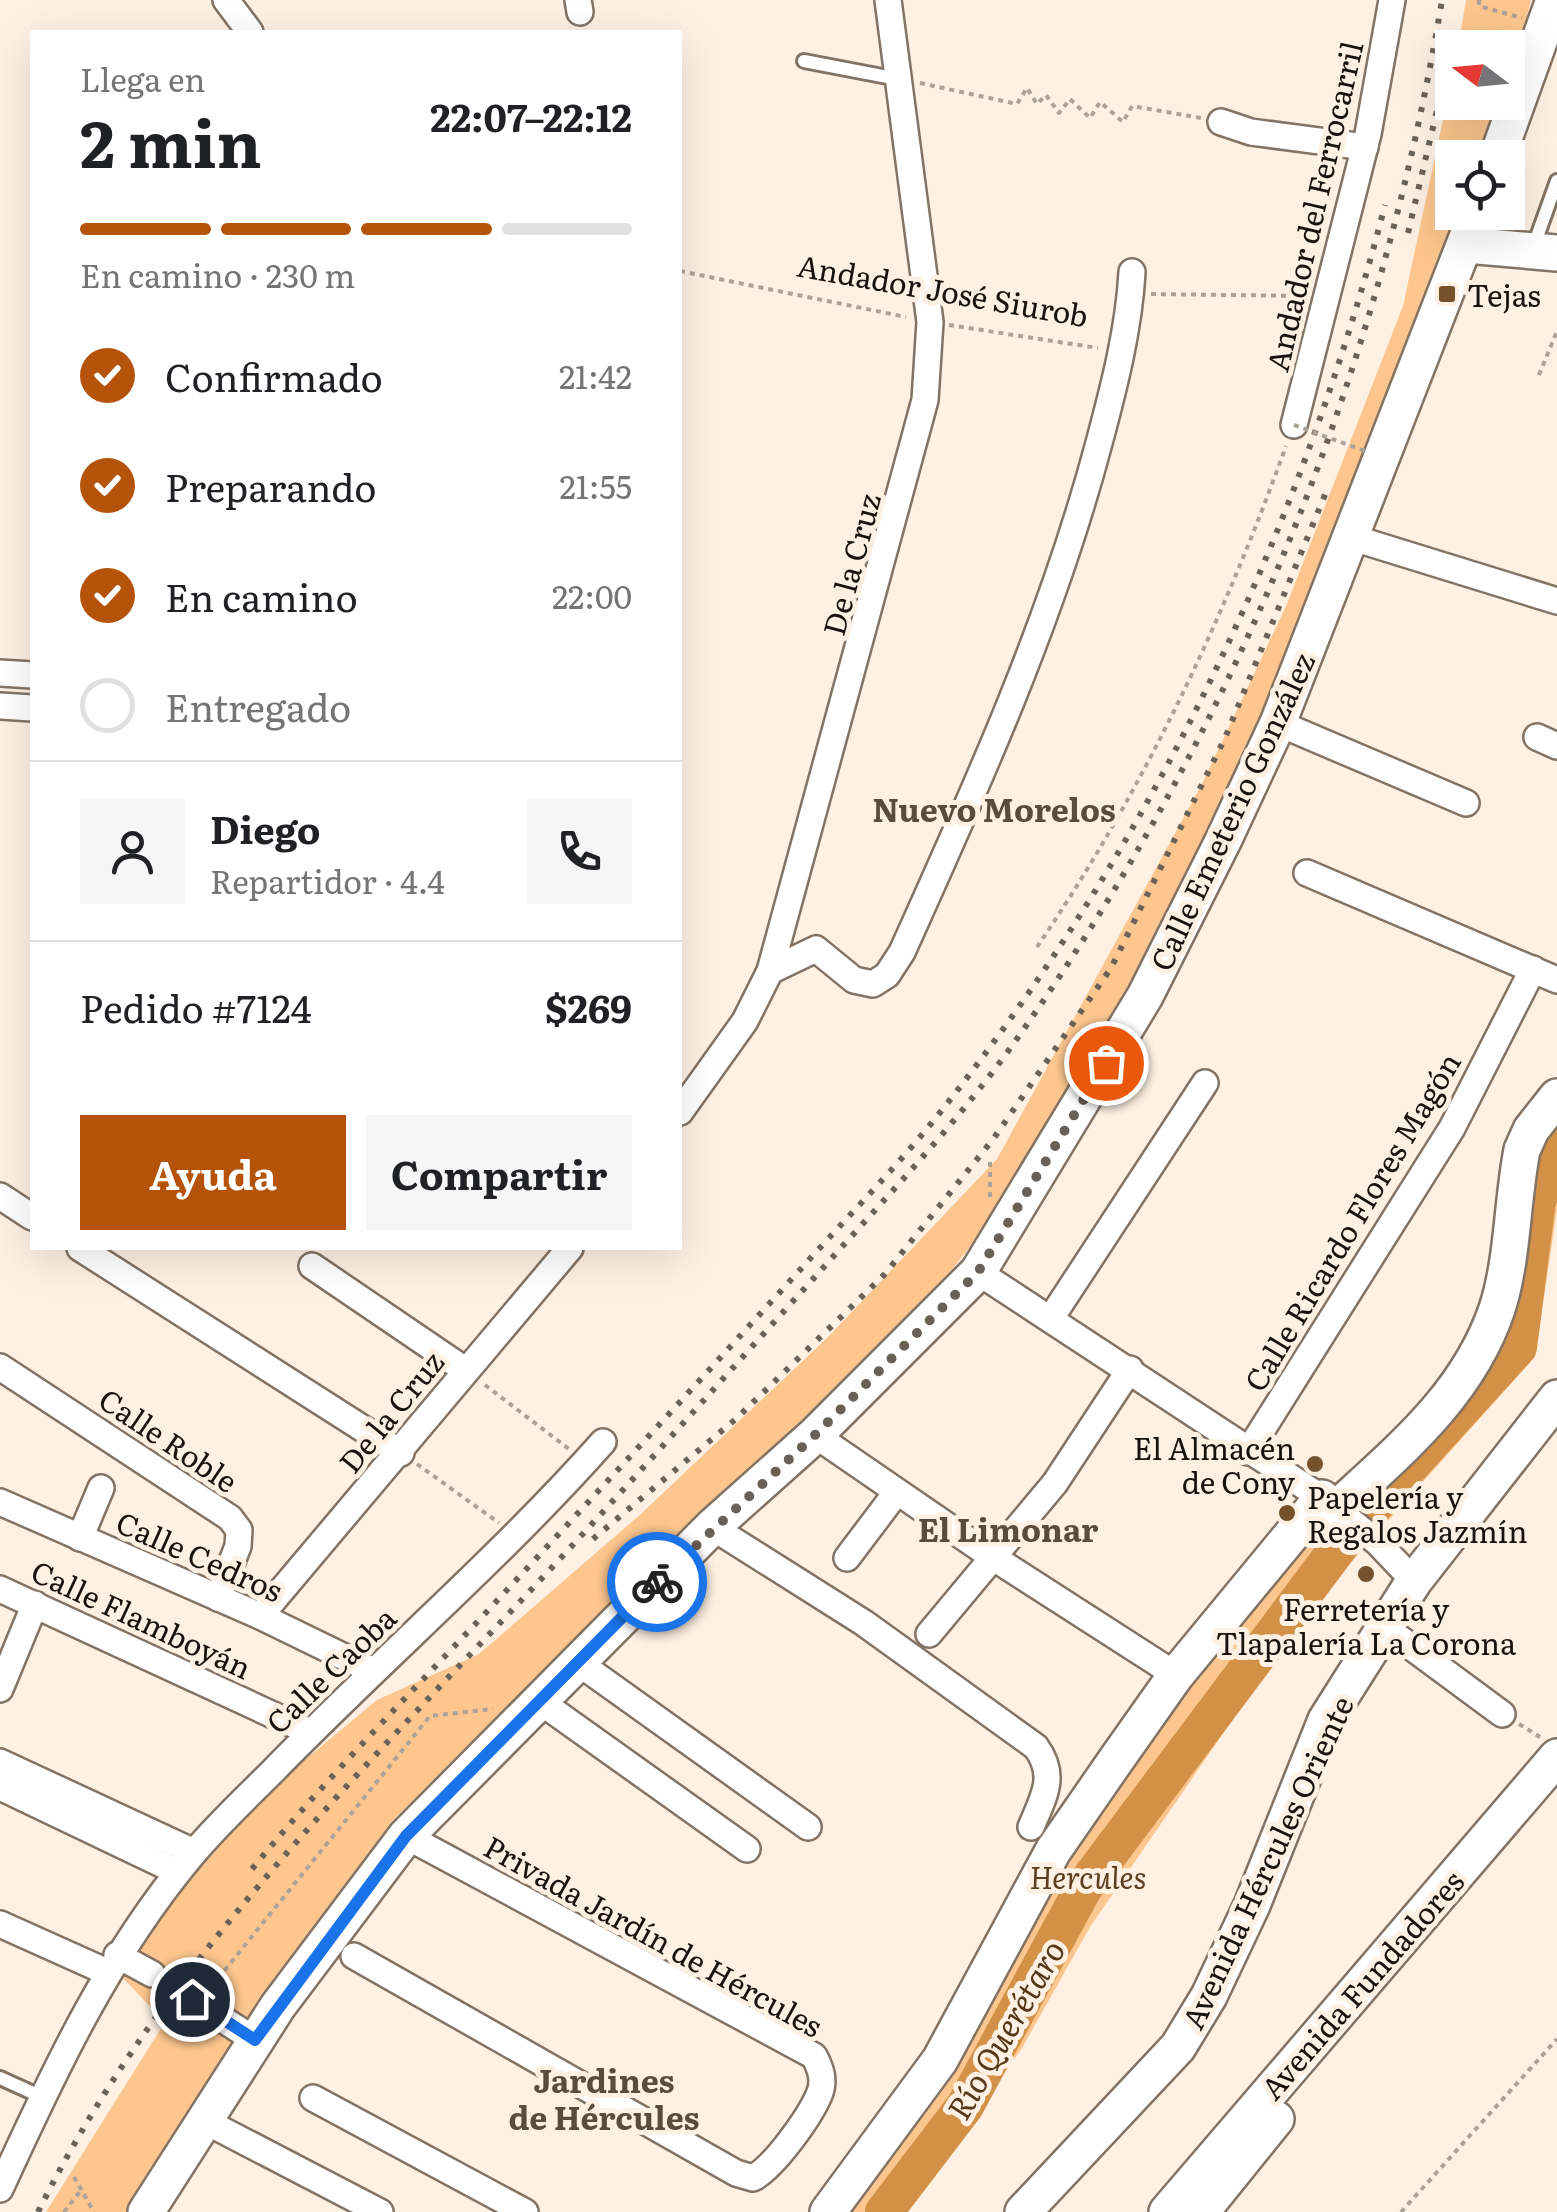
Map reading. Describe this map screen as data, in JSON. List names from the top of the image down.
{
  "streets": {
    "street": [
      "Andador del Ferrocarril",
      "Andador José Siurob",
      "De la Cruz",
      "Calle Emeterio González",
      "Calle Ricardo Flores Magón",
      "Calle Roble",
      "Calle Cedros",
      "Calle Flamboyán",
      "Calle Caoba",
      "Avenida Hércules Oriente",
      "Privada Jardín de Hércules",
      "Avenida Fundadores"
    ]
  },
  "crossings": [
    ["Andador del Ferrocarril", "Andador José Siurob"],
    ["Andador José Siurob", "De la Cruz"],
    ["De la Cruz", "Calle Cedros"],
    ["Calle Emeterio González", "Privada Jardín de Hércules"],
    ["Calle Roble", "Calle Cedros"],
    ["Calle Cedros", "Calle Caoba"],
    ["Calle Flamboyán", "Calle Caoba"]
  ],
  "districts": ["Nuevo Morelos", "El Limonar", "Jardines de Hércules"],
  "water": ["Río Querétaro"],
  "parks": ["Hercules"],
  "places": {
    "transit": ["Tejas"],
    "other": ["El Almacén de Cony", "Papelería y Regalos Jazmín", "Ferretería y Tlapalería La Corona"]
  },
  "north": "left",
  "page": {
    "heading": ["2 min", "Llega en", "22:07–22:12"],
    "panel": [
      "Diego",
      "Repartidor · 4.4",
      "Pedido #7124",
      "$269"
    ],
    "bar": "En camino · 230 m",
    "list": [
      ["Confirmado", "21:42"],
      ["Preparando", "21:55"],
      ["En camino", "22:00"],
      "Entregado"
    ],
    "buttons": ["Ayuda", "Compartir"]
  }
}
